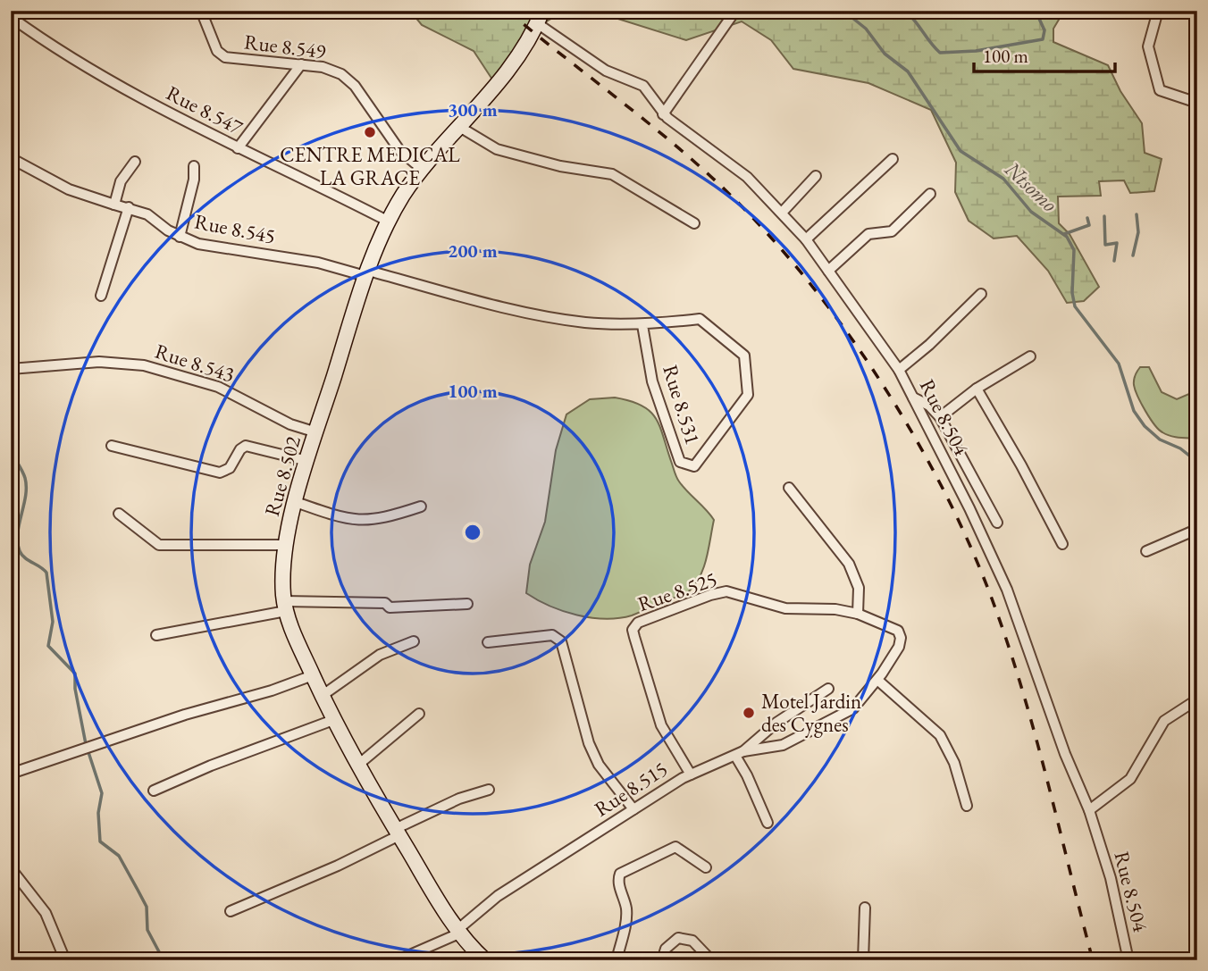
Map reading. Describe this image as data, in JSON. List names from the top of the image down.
{
  "streets": {
    "main road": ["Rue 8.502"],
    "street": [
      "Rue 8.549",
      "Rue 8.547",
      "Rue 8.545",
      "Rue 8.543",
      "Rue 8.531",
      "Rue 8.504",
      "Rue 8.525",
      "Rue 8.515"
    ]
  },
  "crossings": [
    ["Rue 8.549", "Rue 8.502"],
    ["Rue 8.547", "Rue 8.502"],
    ["Rue 8.545", "Rue 8.531"],
    ["Rue 8.545", "Rue 8.502"],
    ["Rue 8.543", "Rue 8.502"],
    ["Rue 8.531", "Rue 8.502"],
    ["Rue 8.504", "Rue 8.502"],
    ["Rue 8.502", "Rue 8.515"],
    ["Rue 8.525", "Rue 8.515"]
  ],
  "water": ["Ntsomo"],
  "places": ["CENTRE MEDICAL LA GRACE", "Motel Jardin des Cygnes"],
  "scale_bar": "100 m",
  "rings": ["300 m", "200 m", "100 m"]
}
